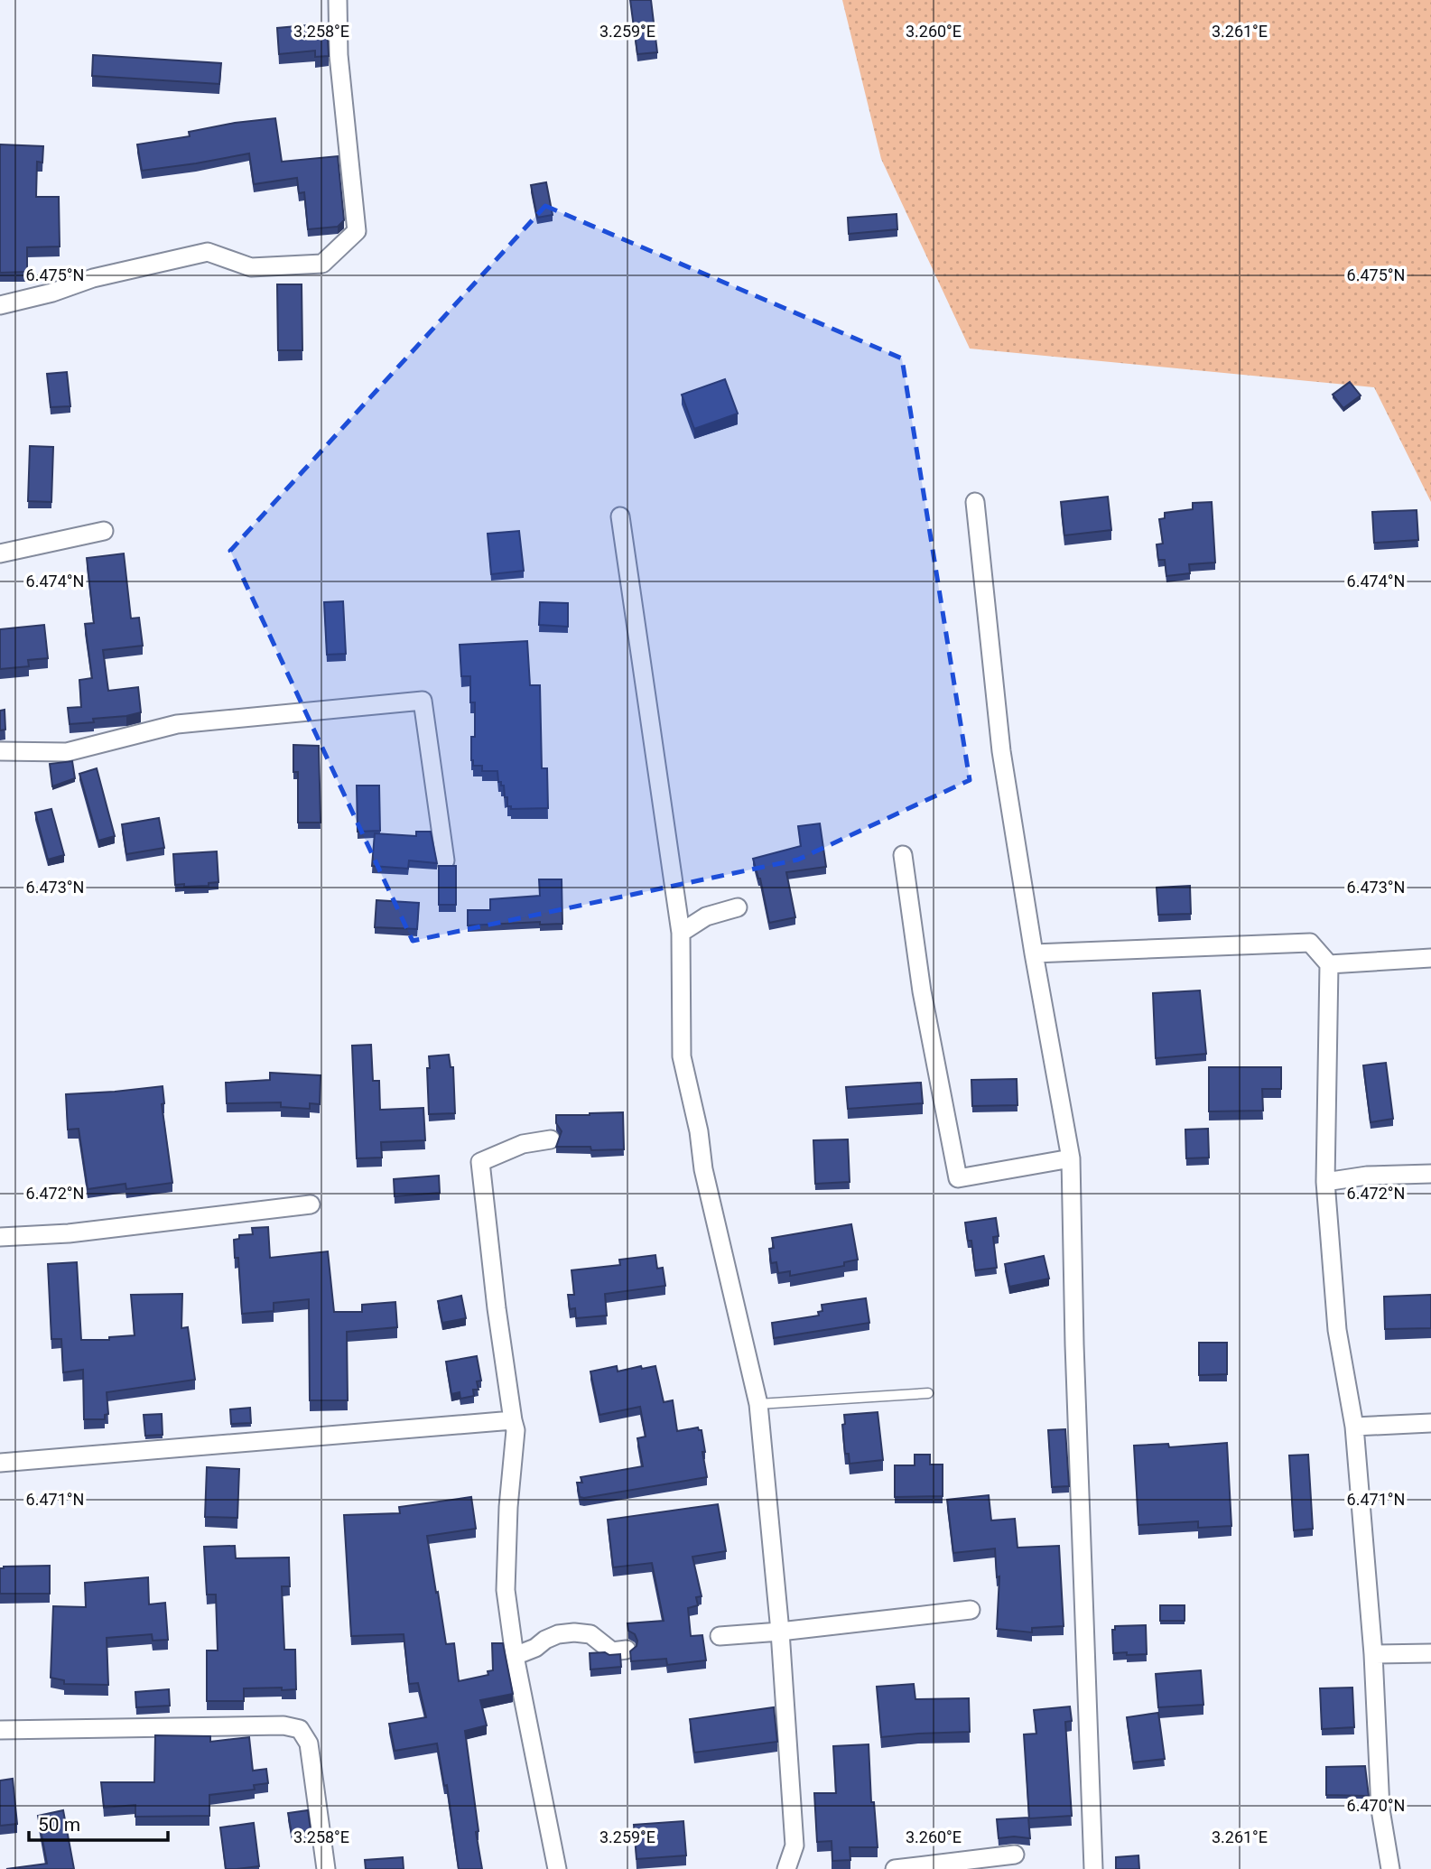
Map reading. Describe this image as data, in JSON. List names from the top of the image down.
{
  "scale_bar": "50 m",
  "coordinates": [
    "3.258°E",
    "3.259°E",
    "3.260°E",
    "3.261°E",
    "6.475°N",
    "6.474°N",
    "6.473°N",
    "6.472°N",
    "6.471°N",
    "6.470°N"
  ]
}
